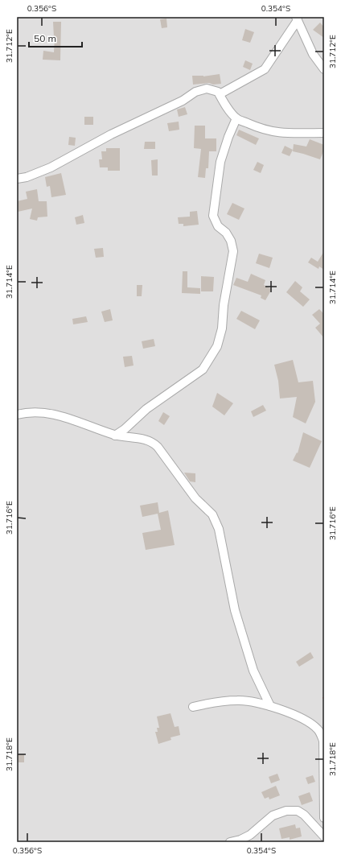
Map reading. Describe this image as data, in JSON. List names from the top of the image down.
{
  "scale_bar": "50 m",
  "coordinates": [
    "0.356°S",
    "0.354°S",
    "31.712°E",
    "31.714°E",
    "31.716°E",
    "31.718°E"
  ]
}
